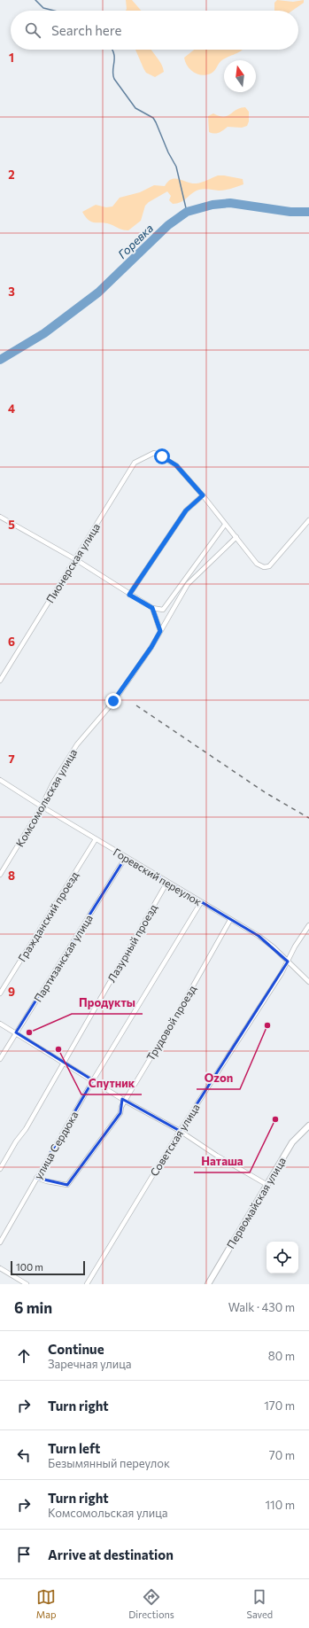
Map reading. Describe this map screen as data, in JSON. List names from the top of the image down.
{
  "streets": {
    "main road": ["Первомайская улица"],
    "street": [
      "Пионерская улица",
      "Комсомольская улица",
      "Горевский переулок",
      "Гражданский проезд",
      "Лазурный проезд",
      "Партизанская улица",
      "Трудовой проезд",
      "Советская улица",
      "улица Сердюка"
    ]
  },
  "crossings": [
    ["Комсомольская улица", "Горевский переулок"],
    ["Горевский переулок", "Гражданский проезд"],
    ["Горевский переулок", "Лазурный проезд"],
    ["Горевский переулок", "Партизанская улица"],
    ["Горевский переулок", "Трудовой проезд"],
    ["Горевский переулок", "Советская улица"],
    ["Горевский переулок", "улица Сердюка"],
    ["Трудовой проезд", "улица Сердюка"]
  ],
  "water": ["Горевка"],
  "places": [
    "Ozon",
    "Продукты",
    "Спутник",
    "Наташа"
  ],
  "scale_bar": "100 m",
  "north": "top",
  "page": {
    "search": "Search here",
    "scale": "100 m",
    "heading": ["6 min", "Walk · 430 m"],
    "list": [
      ["Continue", "Заречная улица", "80 m"],
      ["Turn right", "170 m"],
      ["Turn left", "Безымянный переулок", "70 m"],
      ["Turn right", "Комсомольская улица", "110 m"],
      "Arrive at destination"
    ],
    "nav": ["Map", "Directions", "Saved"]
  },
  "grid": {
    "rows": [
      "1",
      "2",
      "3",
      "4",
      "5",
      "6",
      "7",
      "8",
      "9"
    ]
  }
}
